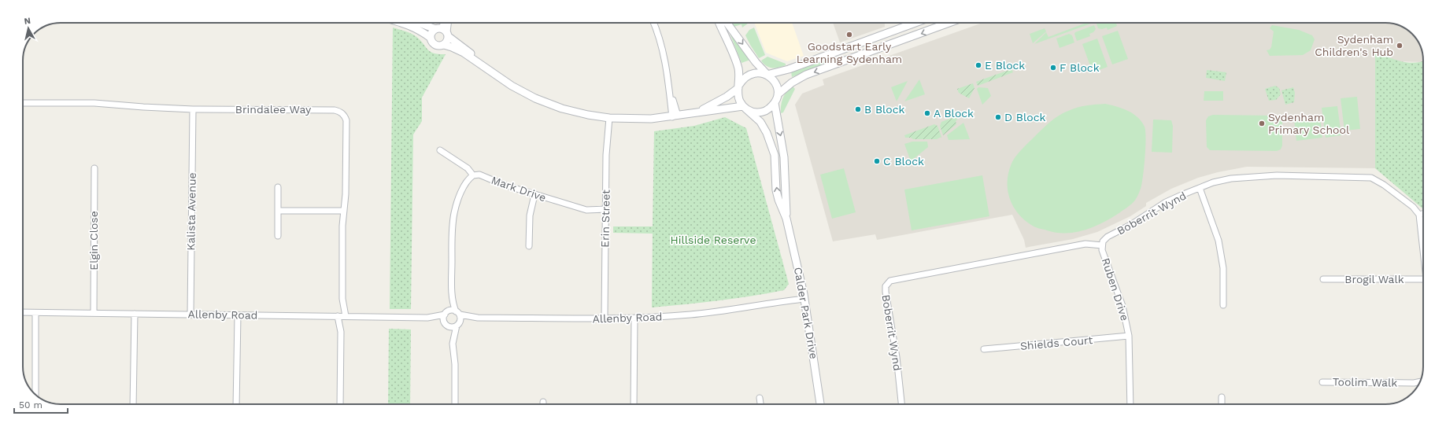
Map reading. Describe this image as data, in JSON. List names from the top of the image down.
{
  "streets": {
    "street": [
      "Brindalee Way",
      "Mark Drive",
      "Kalista Avenue",
      "Boberrit Wynd",
      "Erin Street",
      "Elgin Close",
      "Brogil Walk",
      "Ruben Drive",
      "Calder Park Drive",
      "Allenby Road",
      "Shields Court",
      "Toolim Walk"
    ]
  },
  "crossings": [
    ["Brindalee Way", "Kalista Avenue"],
    ["Brindalee Way", "Allenby Road"],
    ["Mark Drive", "Erin Street"],
    ["Kalista Avenue", "Allenby Road"],
    ["Boberrit Wynd", "Ruben Drive"],
    ["Erin Street", "Allenby Road"],
    ["Elgin Close", "Allenby Road"],
    ["Ruben Drive", "Shields Court"],
    ["Calder Park Drive", "Allenby Road"]
  ],
  "parks": ["Hillside Reserve"],
  "places": [
    "Goodstart Early Learning Sydenham",
    "Sydenham Children's Hub",
    "E Block",
    "F Block",
    "B Block",
    "A Block",
    "D Block",
    "Sydenham Primary School",
    "C Block"
  ],
  "scale_bar": "50 m",
  "north": "top"
}
